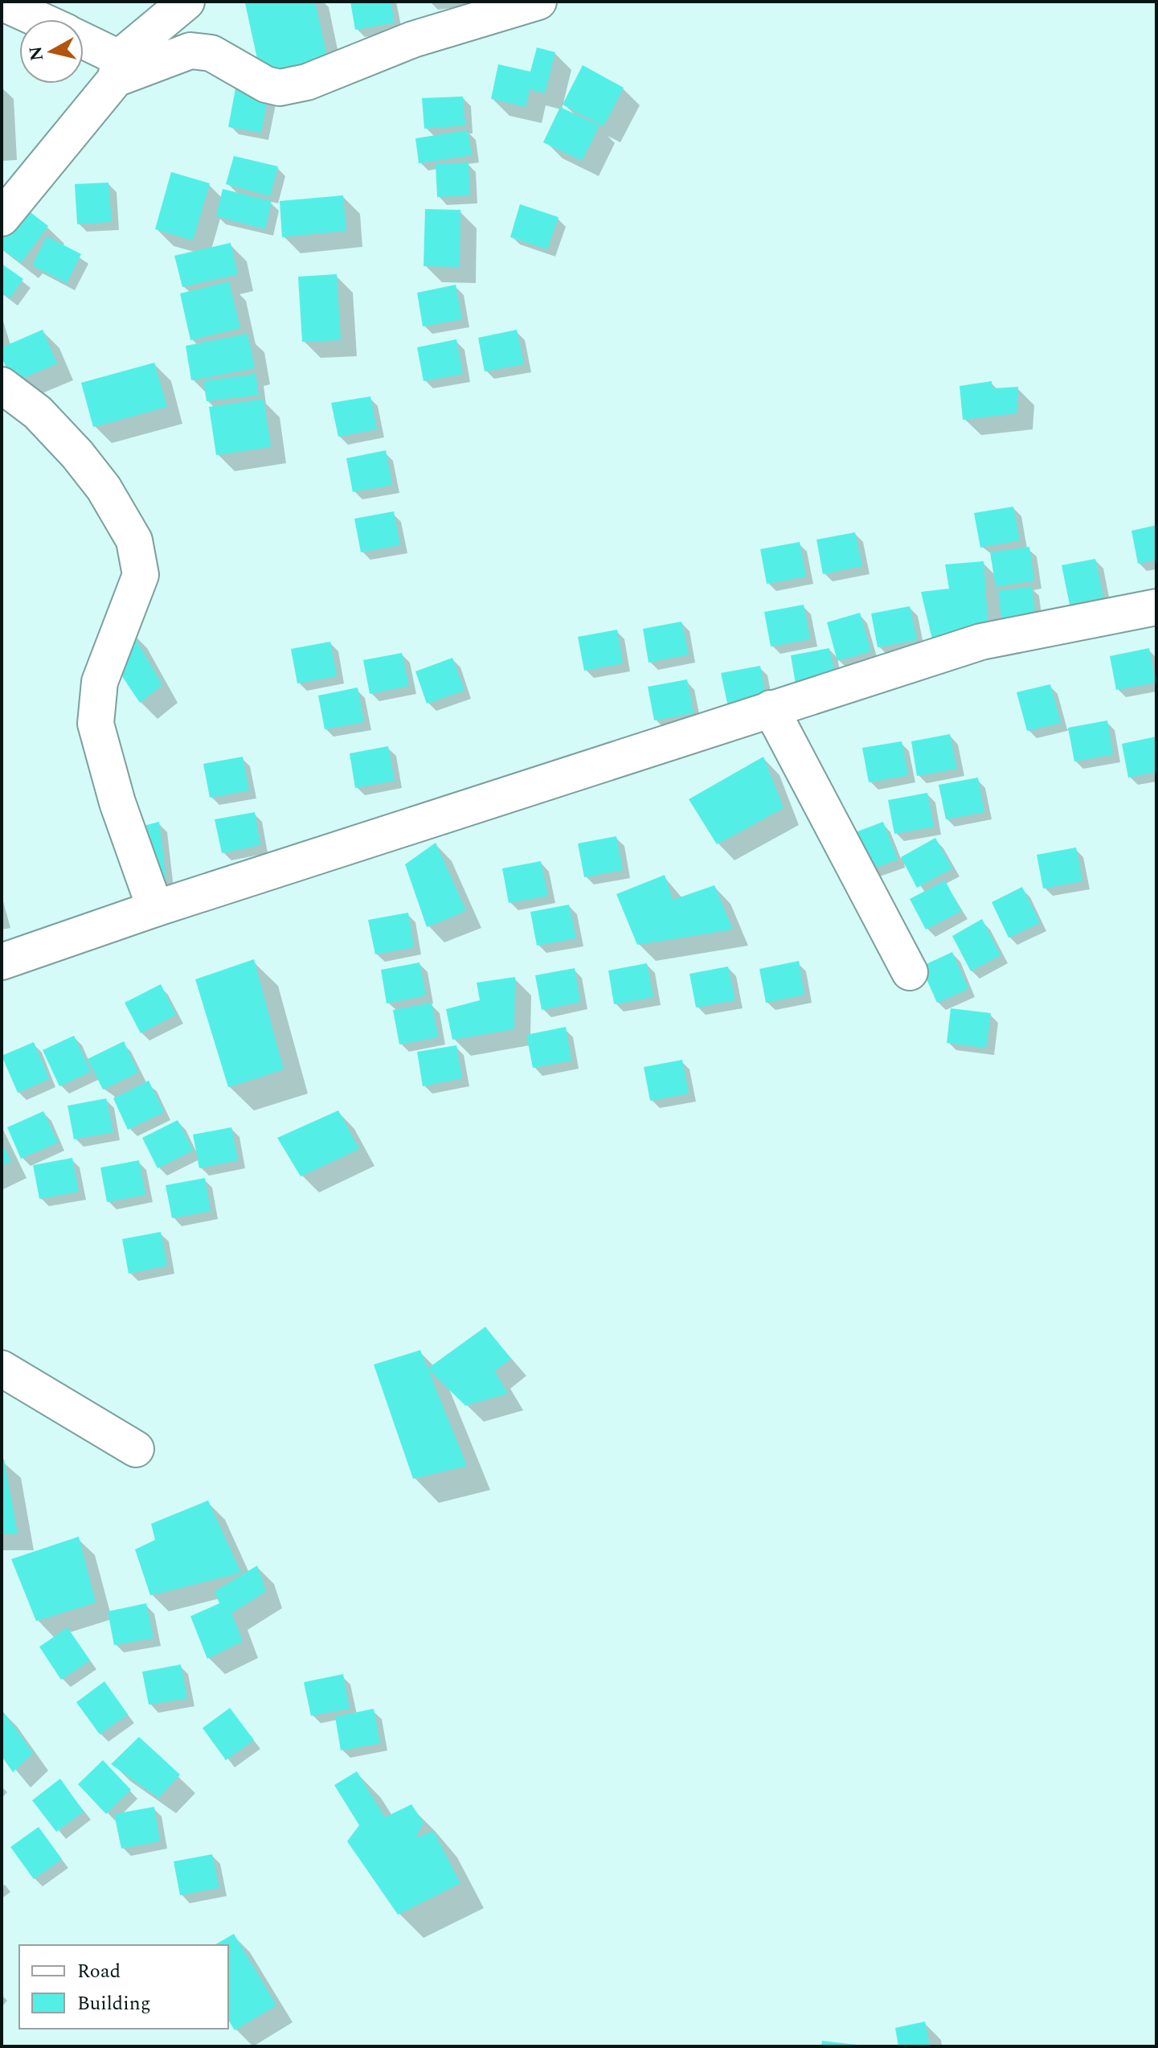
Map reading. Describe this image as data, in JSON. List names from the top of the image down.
{
  "legend": ["Road", "Building"],
  "north": "left"
}
